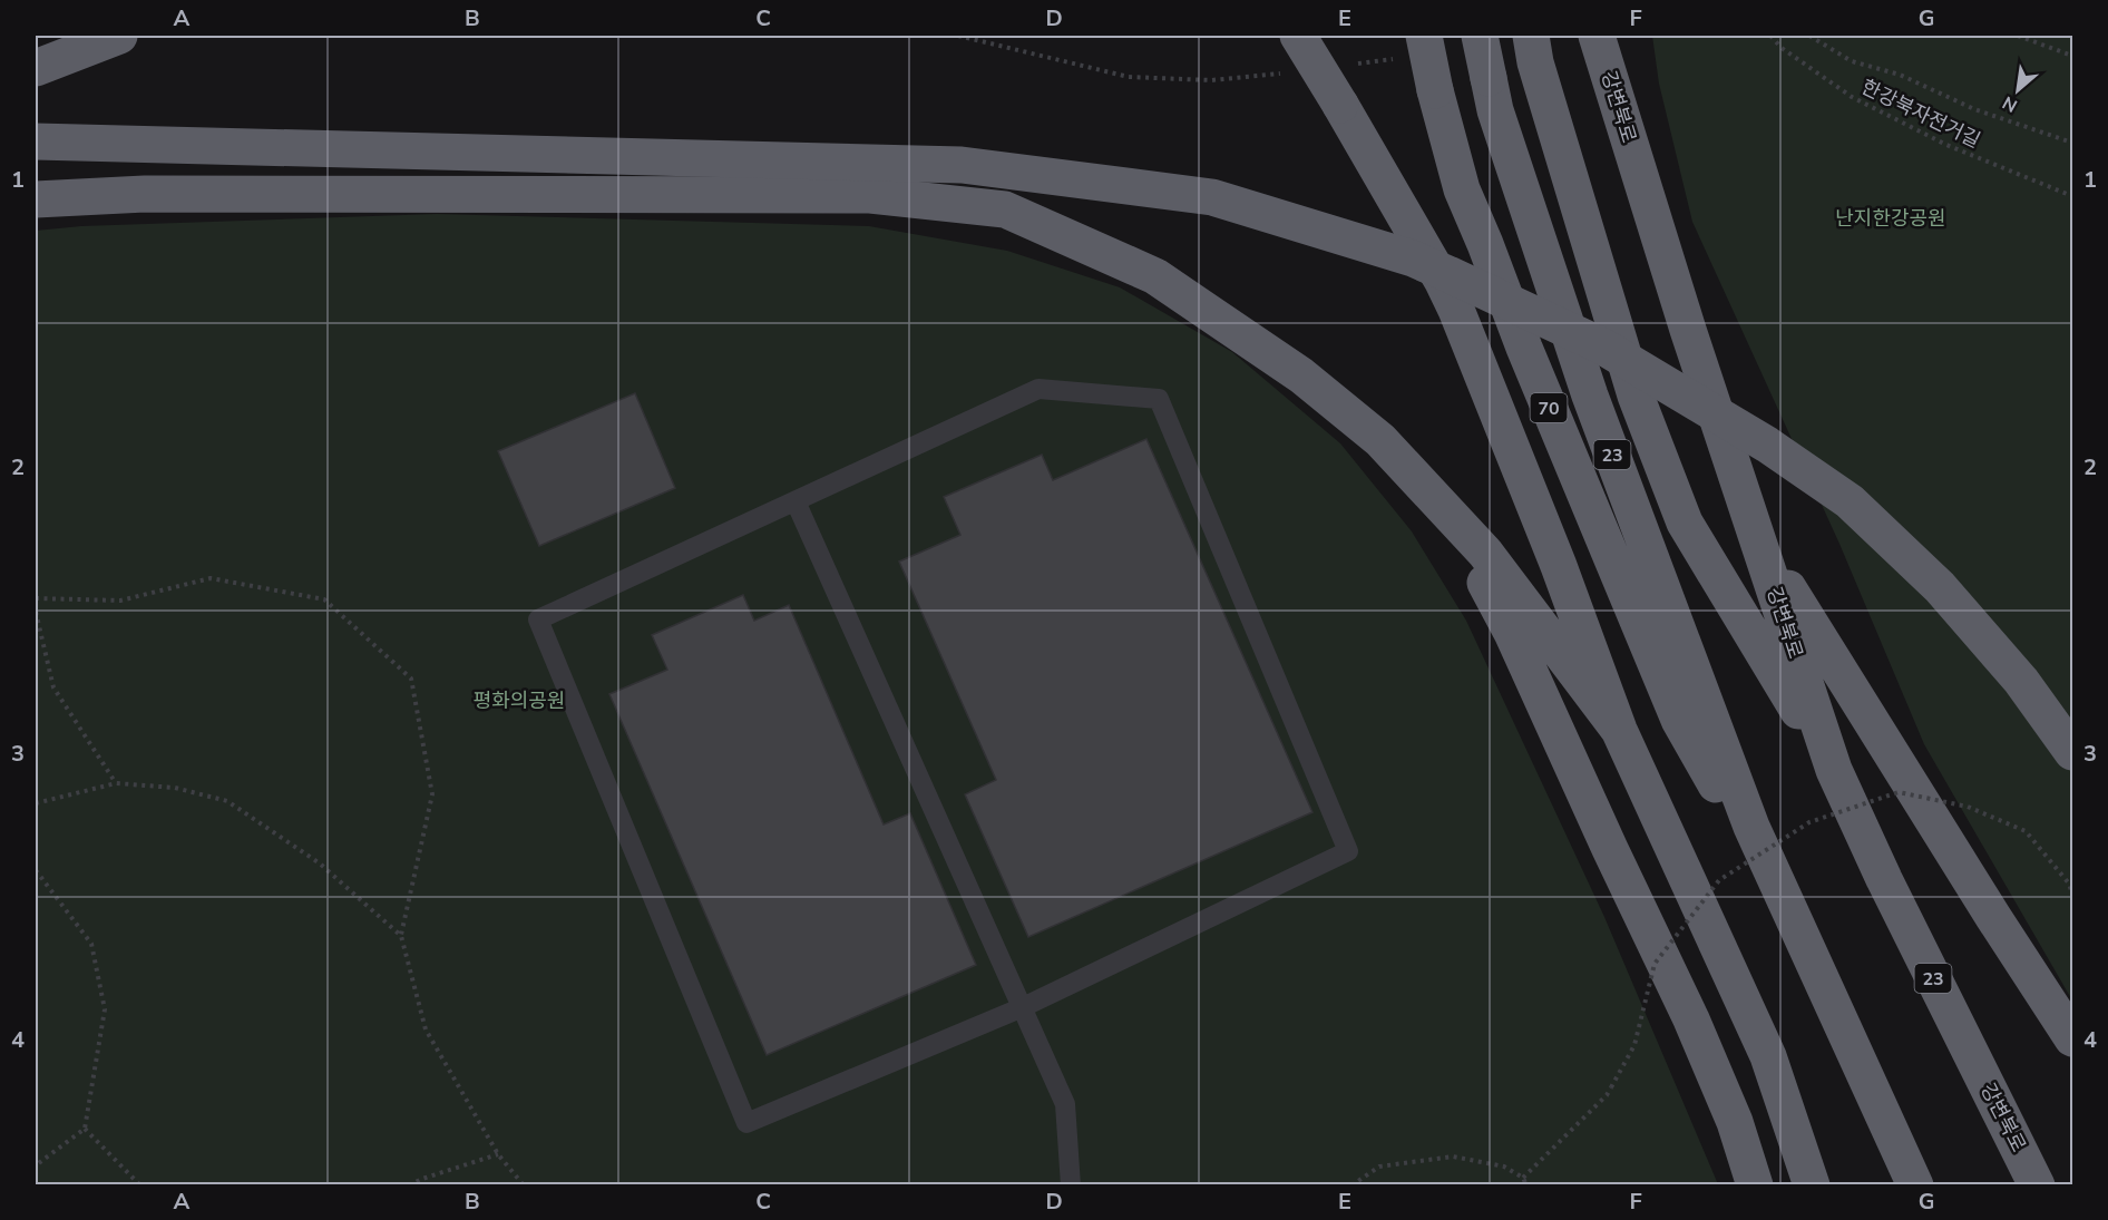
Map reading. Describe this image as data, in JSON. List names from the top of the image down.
{
  "streets": {
    "highway": ["강변북로", "70", "23"],
    "path": ["한강북자전거길"]
  },
  "crossings": [
    ["70", "23"]
  ],
  "parks": ["난지한강공원", "평화의공원"],
  "north": "bottom left",
  "grid": {
    "columns": [
      "A",
      "B",
      "C",
      "D",
      "E",
      "F",
      "G"
    ],
    "rows": [
      "1",
      "2",
      "3",
      "4"
    ]
  }
}
